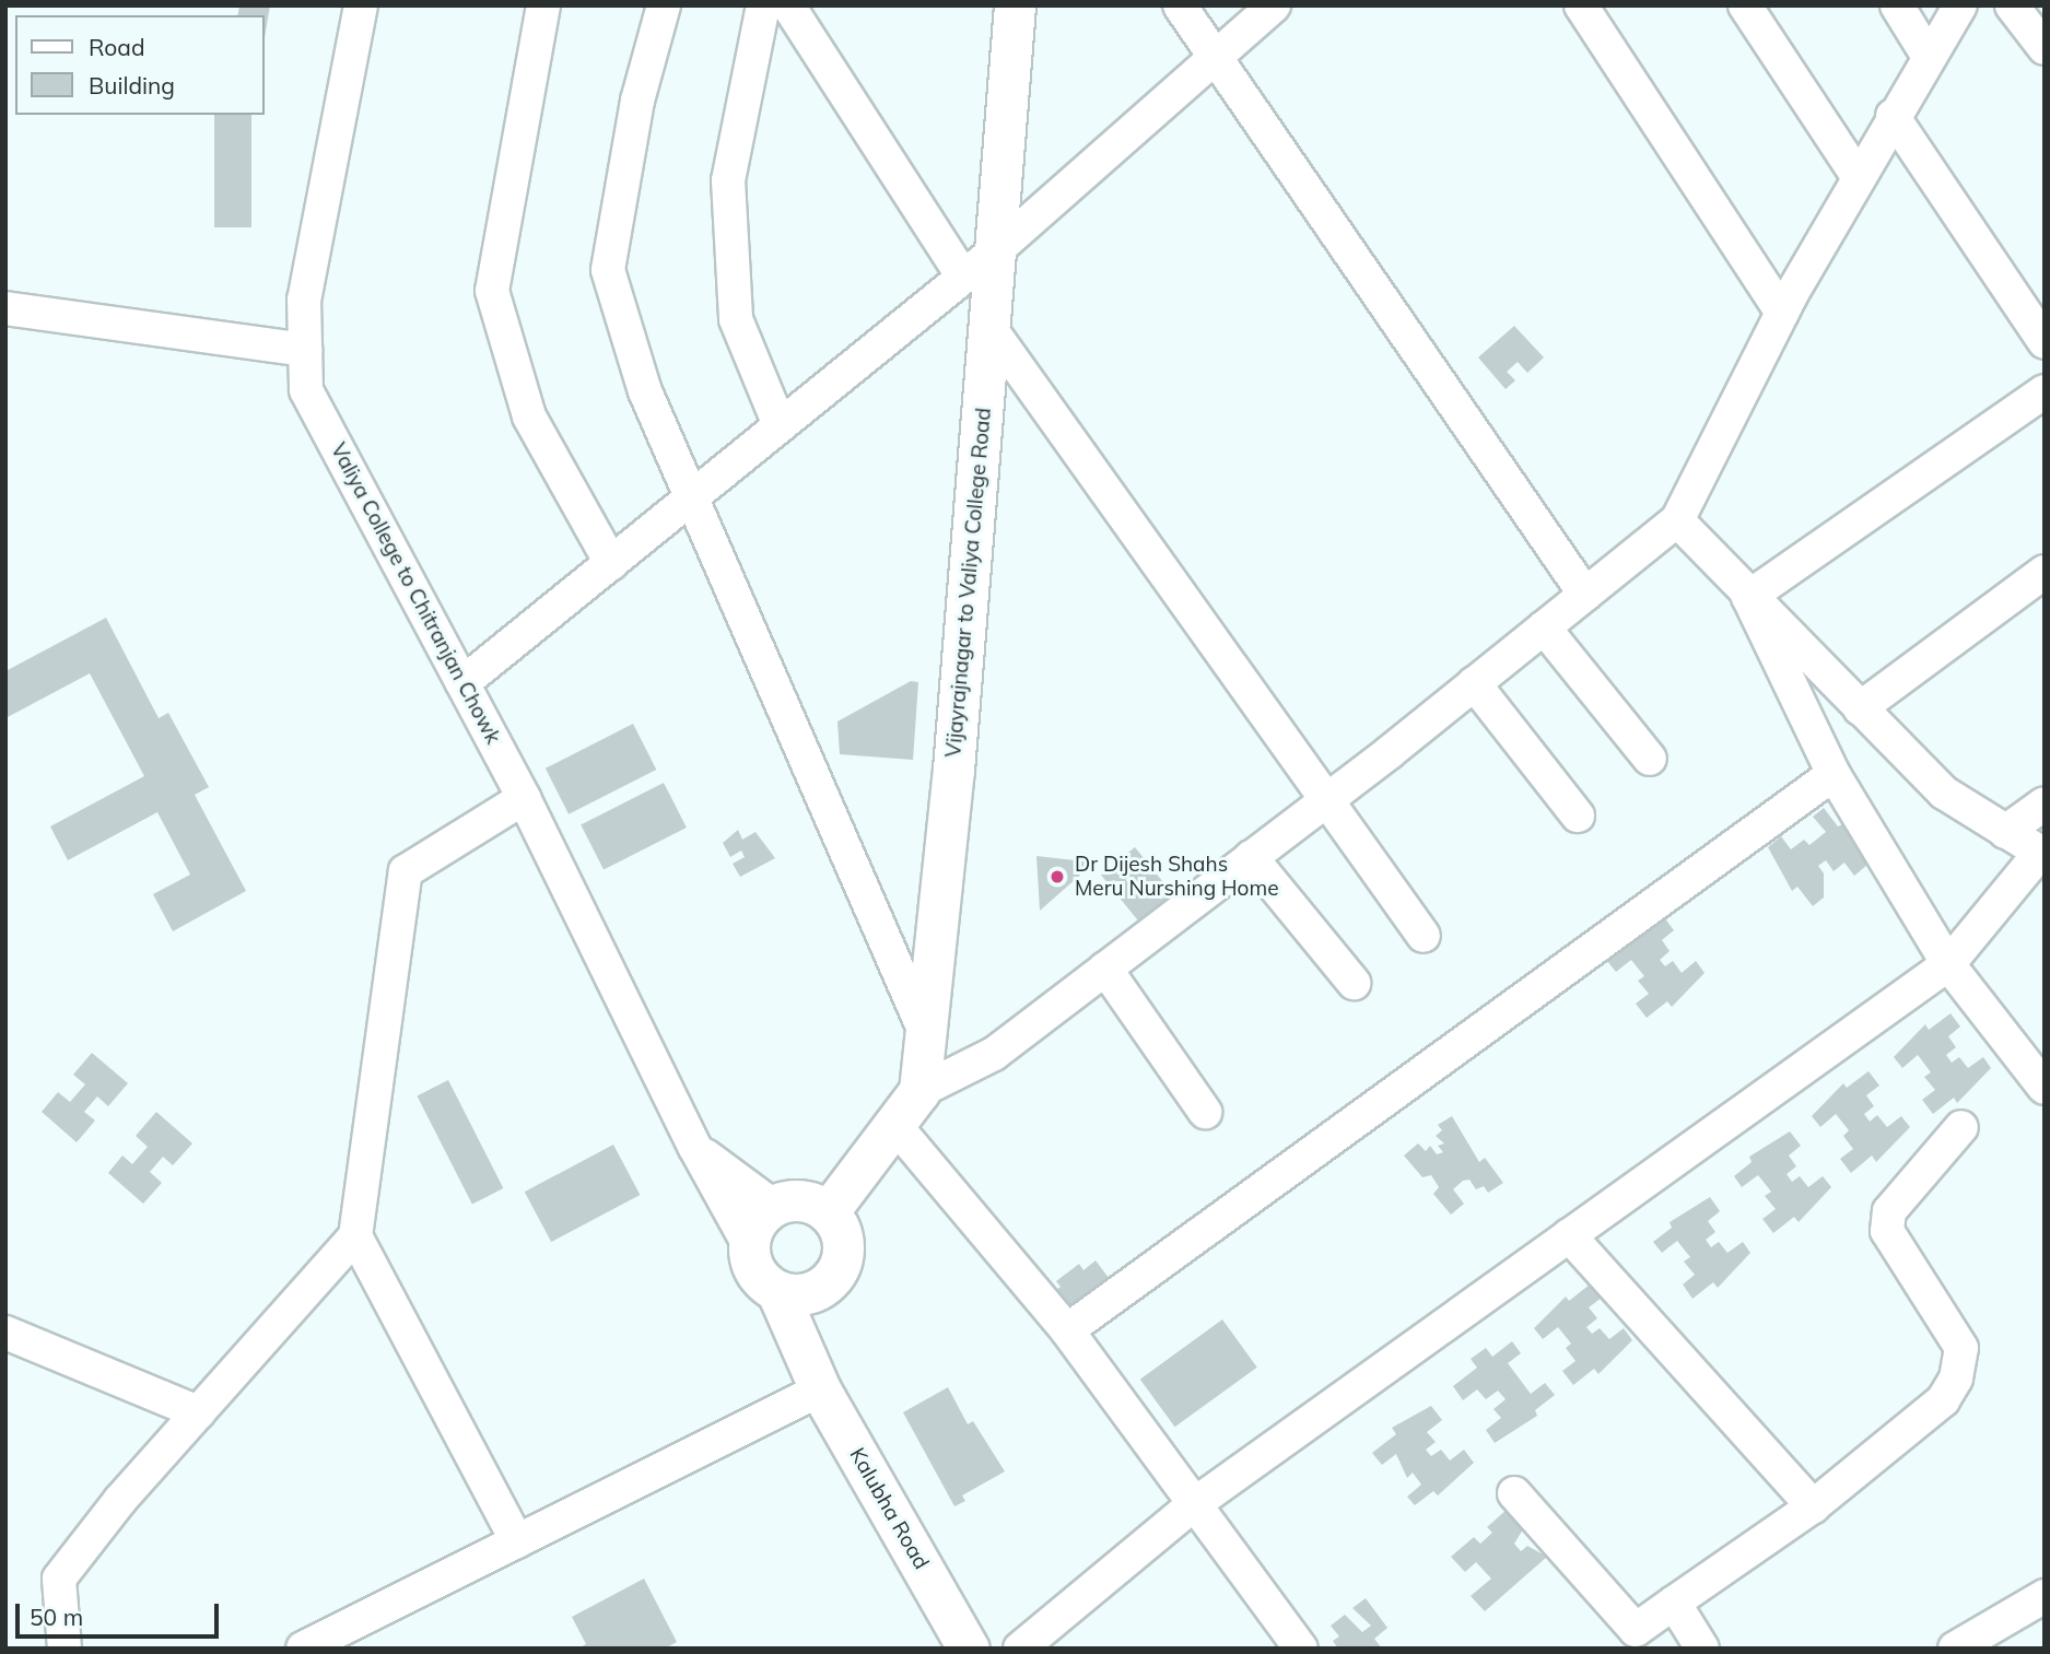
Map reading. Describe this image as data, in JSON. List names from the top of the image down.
{
  "streets": {
    "street": ["Vijayrajnagar to Valiya College Road", "Valiya College to Chitranjan Chowk", "Kalubha Road"]
  },
  "crossings": [
    ["Vijayrajnagar to Valiya College Road", "Valiya College to Chitranjan Chowk"]
  ],
  "places": ["Dr Dijesh Shahs Meru Nurshing Home"],
  "legend": ["Road", "Building"],
  "scale_bar": "50 m"
}
